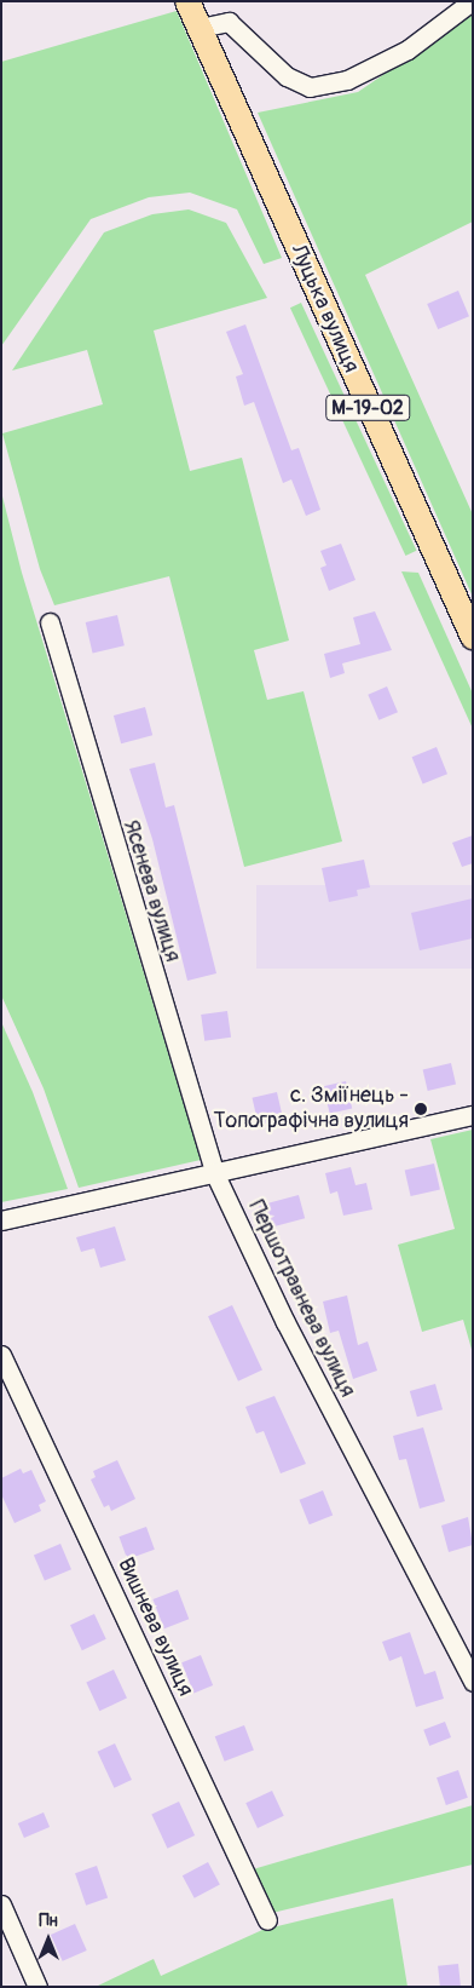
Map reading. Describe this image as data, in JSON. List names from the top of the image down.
{
  "streets": {
    "main road": ["Луцька вулиця", "М-19-02"],
    "street": ["Ясенева вулиця", "Першотравнева вулиця", "Вишнева вулиця"]
  },
  "crossings": [
    ["Луцька вулиця", "М-19-02"],
    ["Ясенева вулиця", "Першотравнева вулиця"]
  ],
  "places": ["с. Зміїнець - Топографічна вулиця"],
  "north": "top"
}
